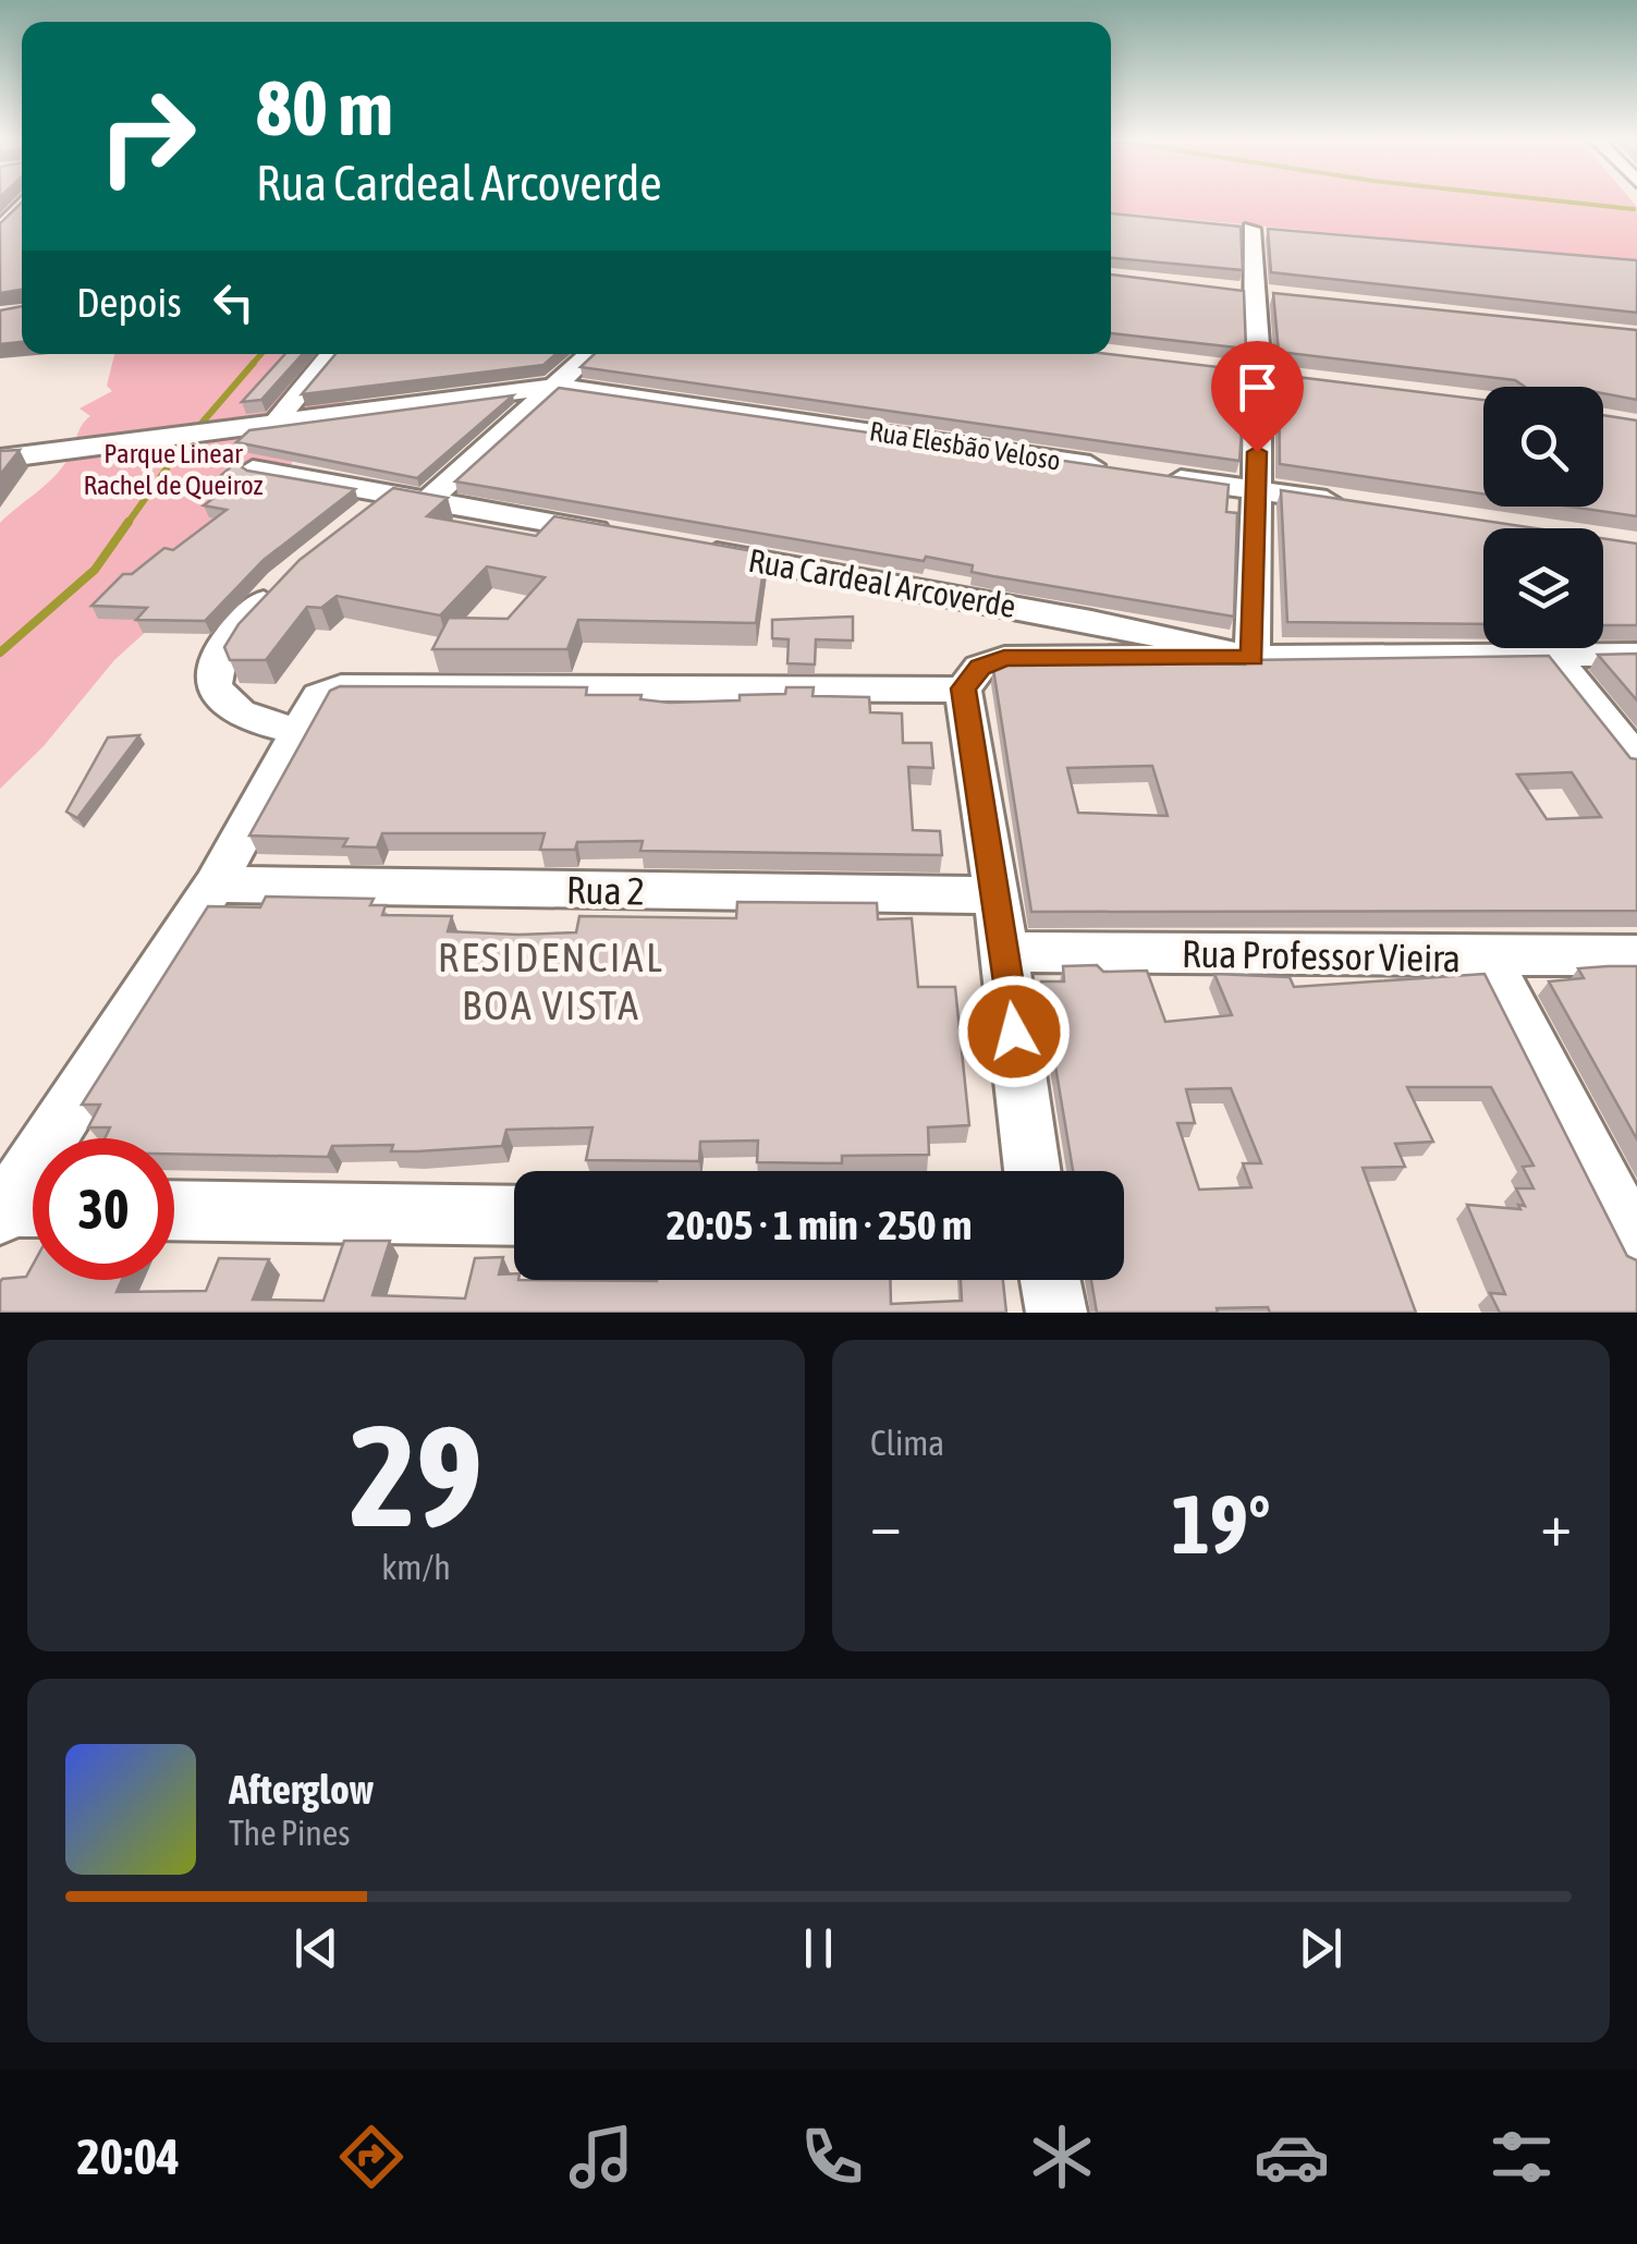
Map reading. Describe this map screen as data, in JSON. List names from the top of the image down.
{
  "streets": {
    "street": [
      "Rua Elesbão Veloso",
      "Rua Cardeal Arcoverde",
      "Rua 2",
      "Rua Professor Vieira"
    ]
  },
  "districts": ["RESIDENCIAL BOA VISTA"],
  "parks": ["Parque Linear Rachel de Queiroz"],
  "page": {
    "turn": ["80 m", "Rua Cardeal Arcoverde"],
    "then": "Depois",
    "limit": "30",
    "trip": "20:05 · 1 min · 250 m",
    "tile": [
      ["29", "km/h"],
      "Clima"
    ],
    "heat": ["−", "19°", "+"],
    "song": ["Afterglow", "The Pines"],
    "tabs": "20:04"
  }
}
